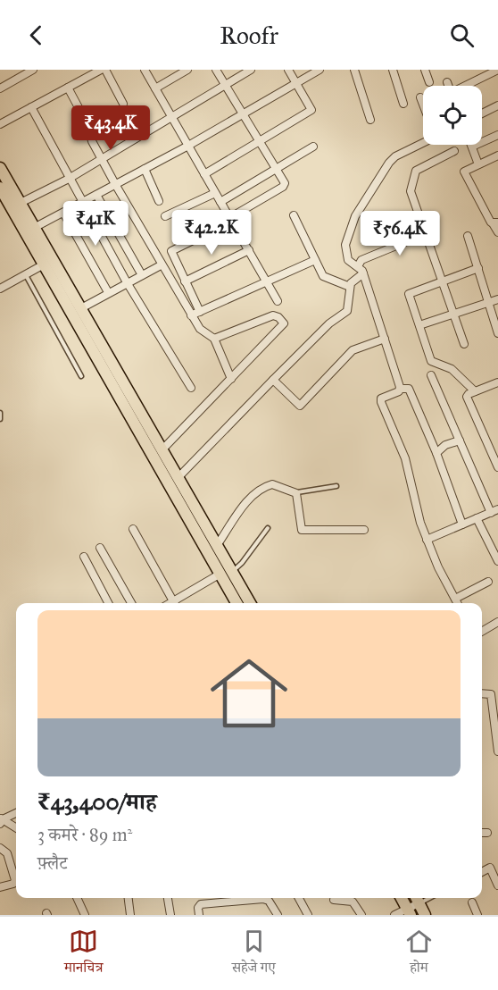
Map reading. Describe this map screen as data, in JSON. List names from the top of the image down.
{
  "page": {
    "header": "Roofr",
    "price": [
      "₹43.4K",
      "₹41K",
      "₹42.2K",
      "₹56.4K"
    ],
    "list": [
      {
        "name": "₹43,400/माह",
        "note": "3 कमरे · 89 m² · फ़्लैट"
      }
    ],
    "tabs": ["मानचित्र", "सहेजे गए", "होम"]
  }
}
